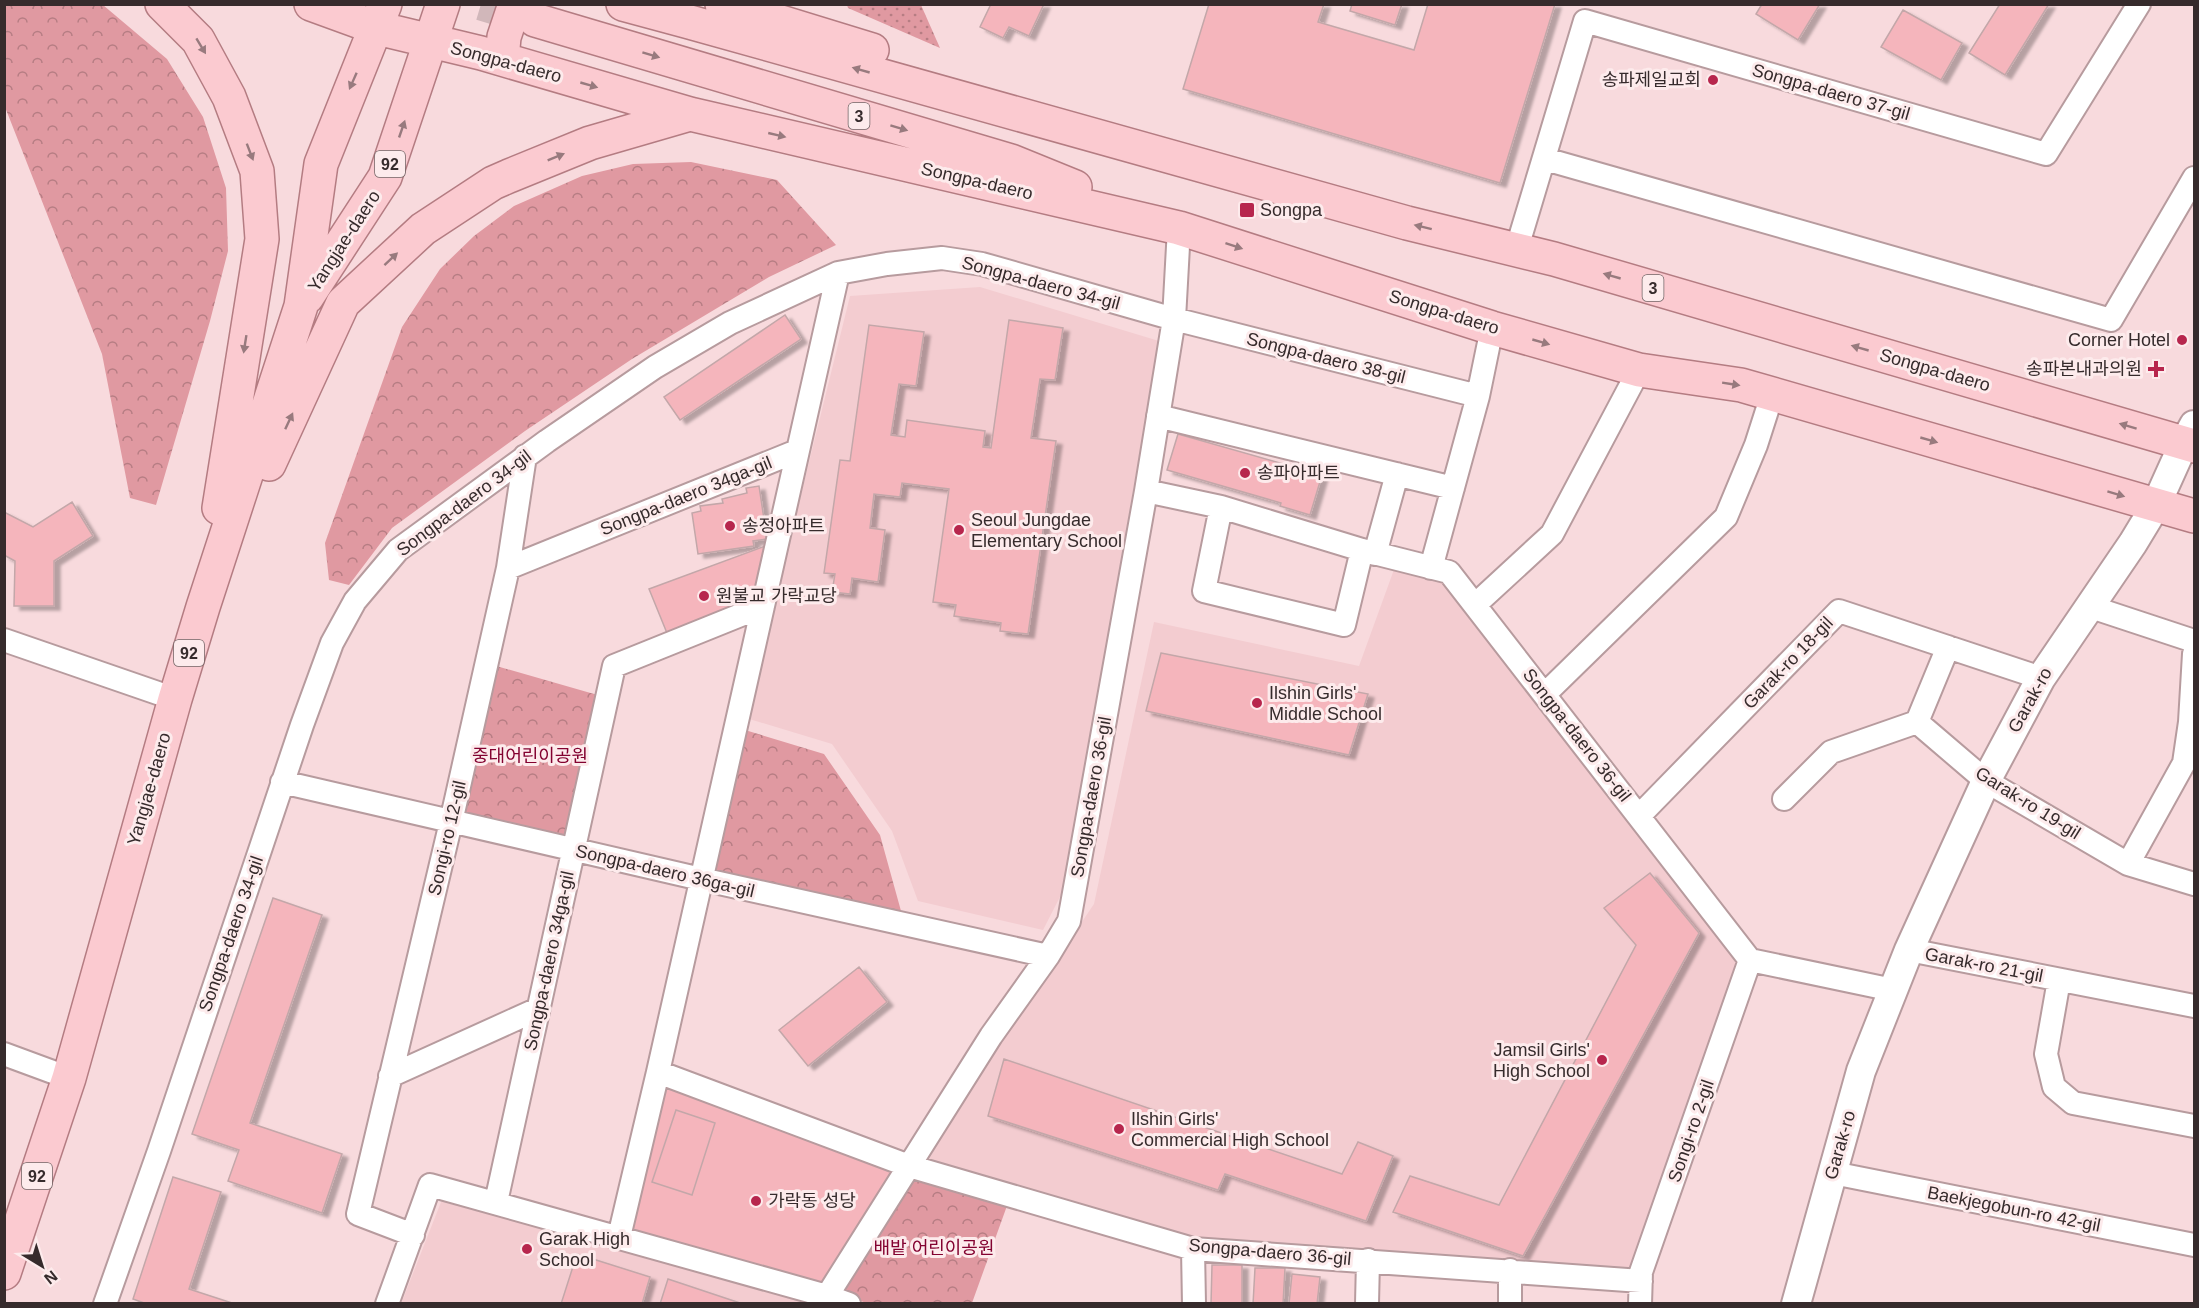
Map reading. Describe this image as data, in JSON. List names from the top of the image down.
{
  "streets": {
    "main road": [
      "Songpa-daero",
      "3",
      "92",
      "Yangjae-daero"
    ],
    "street": [
      "Songpa-daero 37-gil",
      "Songpa-daero 34-gil",
      "Songpa-daero 38-gil",
      "Songpa-daero 34ga-gil",
      "Garak-ro 18-gil",
      "Garak-ro",
      "Songpa-daero 36-gil",
      "Garak-ro 19-gil",
      "Songi-ro 12-gil",
      "Songpa-daero 36ga-gil",
      "Garak-ro 21-gil",
      "Songi-ro 2-gil",
      "Baekjegobun-ro 42-gil"
    ]
  },
  "crossings": [
    ["Songpa-daero", "Songpa-daero 37-gil"],
    ["Songpa-daero", "3"],
    ["Songpa-daero", "Yangjae-daero"],
    ["Songpa-daero", "Garak-ro"],
    ["Songpa-daero", "Songpa-daero 36-gil"],
    ["3", "Songpa-daero 36-gil"],
    ["Songpa-daero 34-gil", "Songpa-daero 38-gil"],
    ["Songpa-daero 34-gil", "Songpa-daero 34ga-gil"],
    ["Songpa-daero 34-gil", "Songpa-daero 36-gil"],
    ["Songpa-daero 34-gil", "Songi-ro 12-gil"],
    ["Songpa-daero 34-gil", "Songpa-daero 36ga-gil"],
    ["Songpa-daero 38-gil", "Songpa-daero 36-gil"],
    ["Songpa-daero 34ga-gil", "Songpa-daero 36-gil"],
    ["Songpa-daero 34ga-gil", "Songi-ro 12-gil"],
    ["Songpa-daero 34ga-gil", "Songpa-daero 36ga-gil"],
    ["Garak-ro 18-gil", "Garak-ro"],
    ["Garak-ro 18-gil", "Songpa-daero 36-gil"],
    ["Garak-ro", "Garak-ro 19-gil"],
    ["Garak-ro", "Garak-ro 21-gil"],
    ["Garak-ro", "Baekjegobun-ro 42-gil"],
    ["Songpa-daero 36-gil", "Songpa-daero 36ga-gil"],
    ["Songpa-daero 36-gil", "Songi-ro 2-gil"],
    ["Songi-ro 12-gil", "Songpa-daero 36ga-gil"]
  ],
  "parks": ["중대어린이공원", "배밭 어린이공원"],
  "places": {
    "other": [
      "송파제일교회",
      "Corner Hotel",
      "송파아파트",
      "송정아파트",
      "Seoul Jungdae Elementary School",
      "원불교 가락교당",
      "Ilshin Girls' Middle School",
      "Jamsil Girls' High School",
      "Ilshin Girls' Commercial High School",
      "가락동 성당",
      "Garak High School"
    ],
    "transit": ["Songpa"],
    "health": ["송파본내과의원"]
  },
  "north": "bottom right"
}
